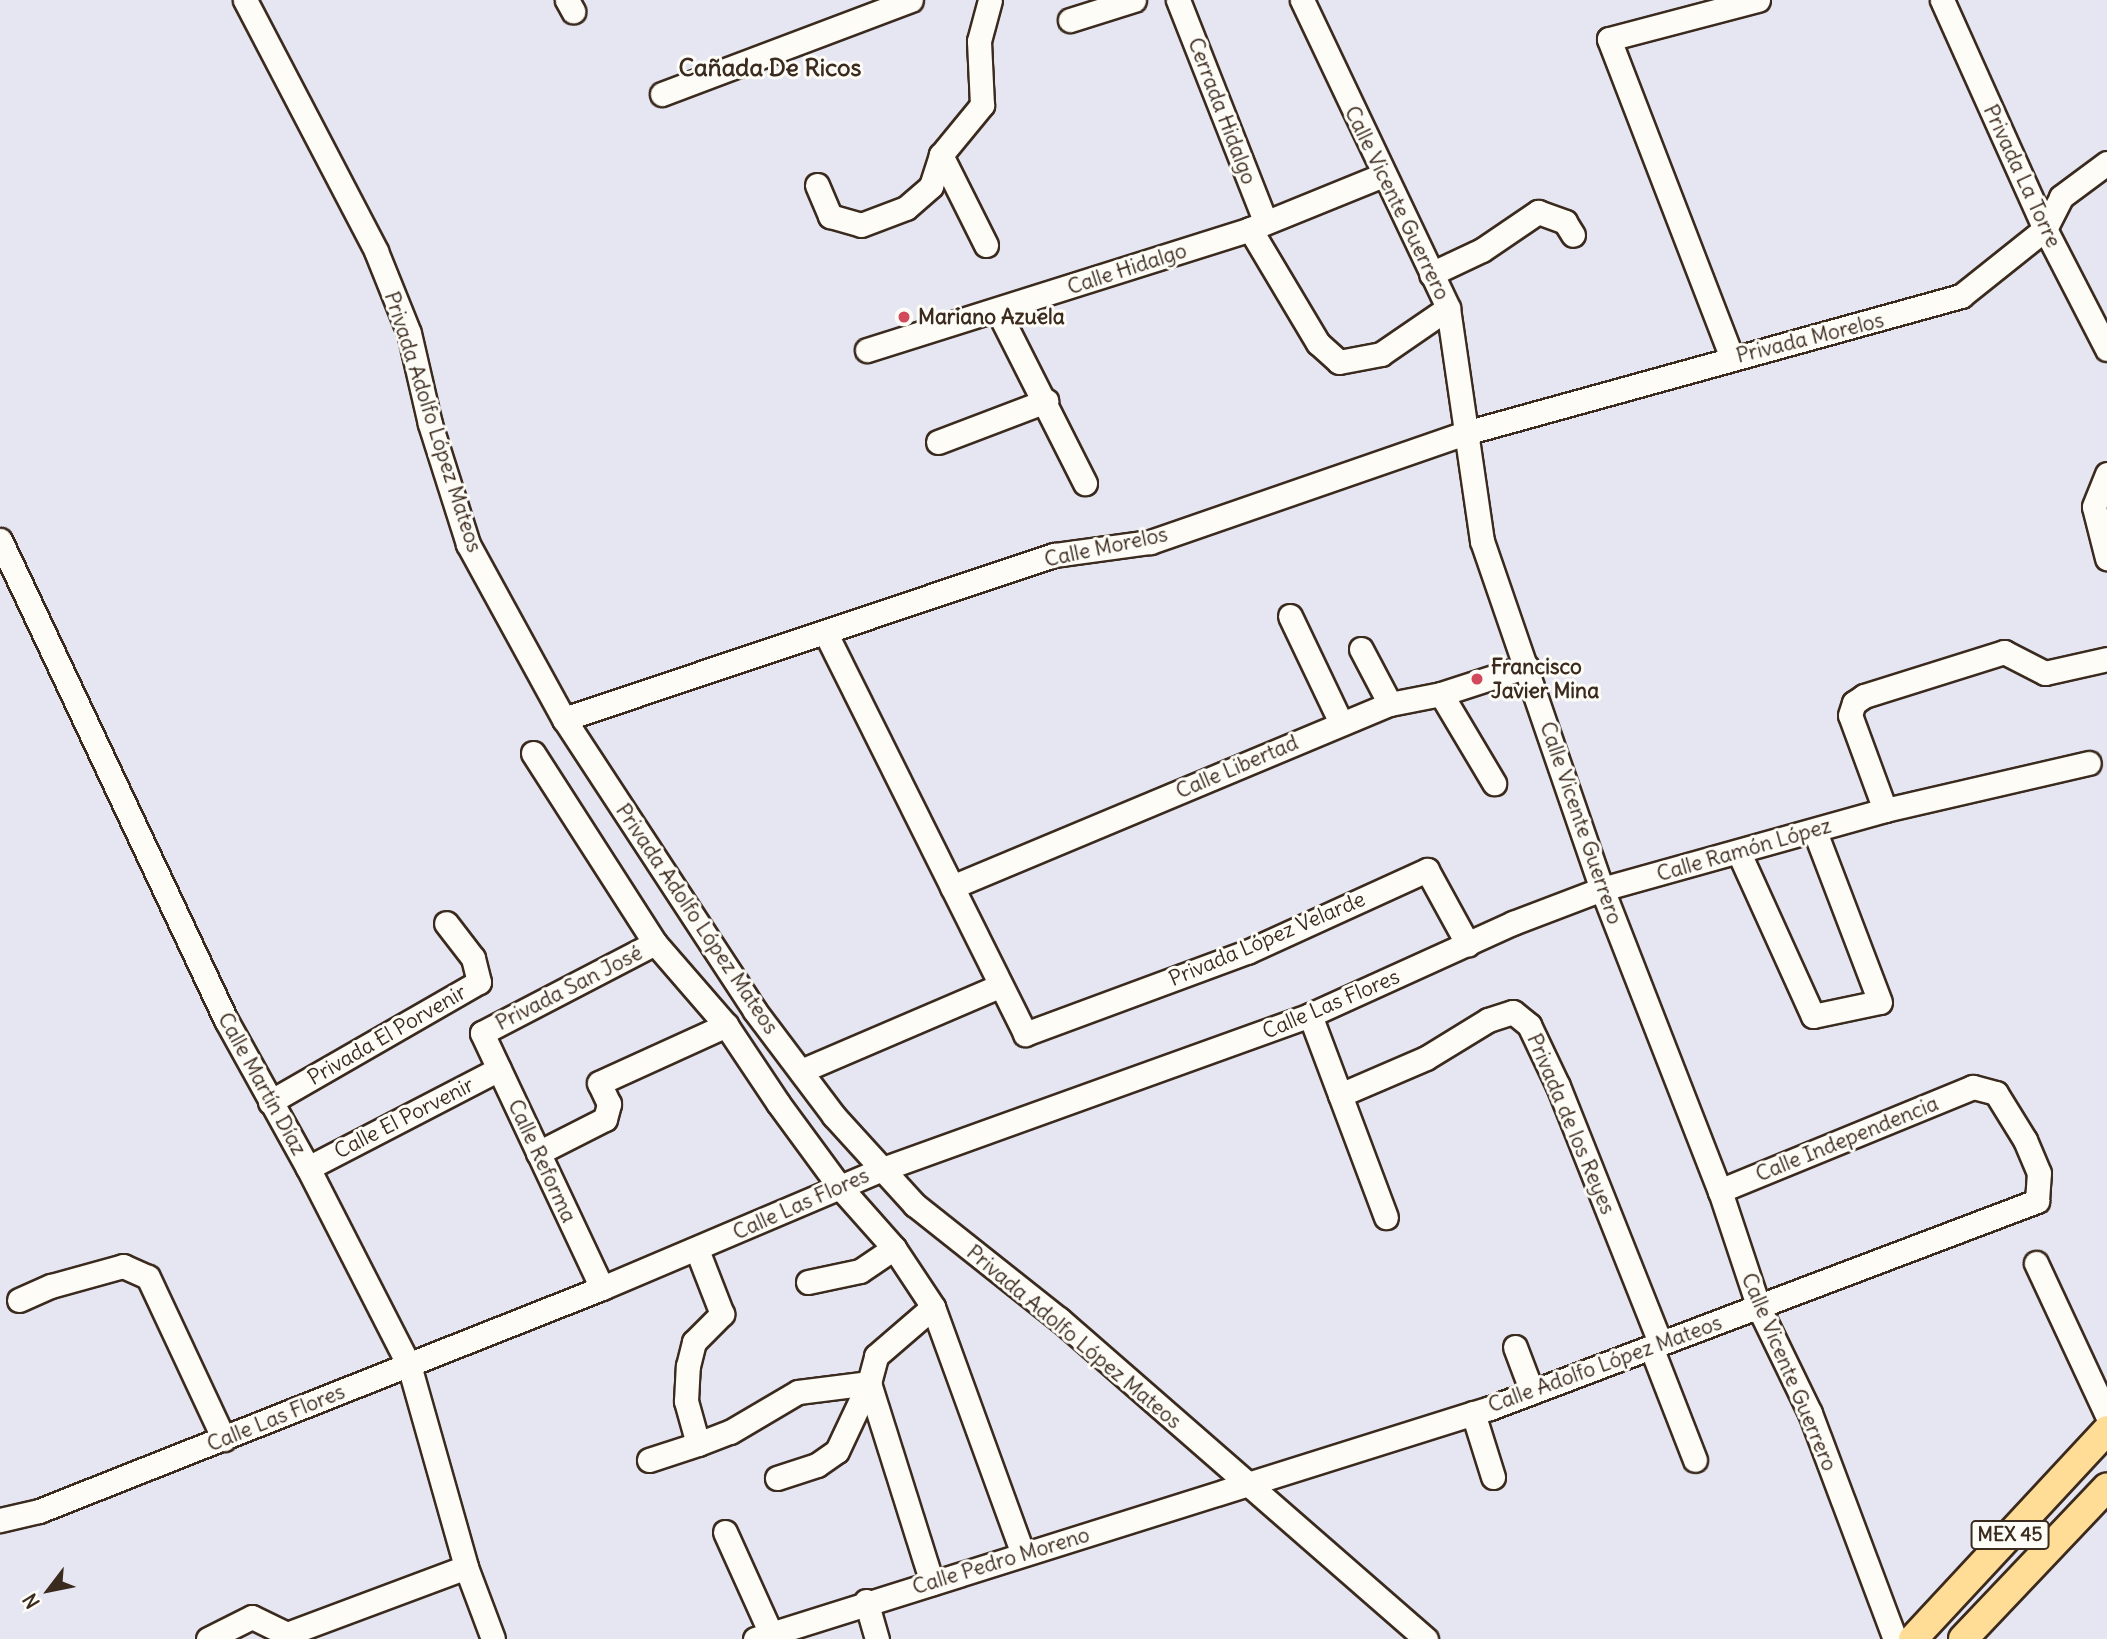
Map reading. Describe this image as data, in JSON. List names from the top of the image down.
{
  "streets": {
    "main road": ["MEX 45"],
    "street": [
      "Cerrada Hidalgo",
      "Privada La Torre",
      "Calle Vicente Guerrero",
      "Calle Hidalgo",
      "Privada Morelos",
      "Privada Adolfo López Mateos",
      "Calle Morelos",
      "Calle Libertad",
      "Calle Ramón López",
      "Privada López Velarde",
      "Privada San José",
      "Calle Las Flores",
      "Privada El Porvenir",
      "Calle Martín Díaz",
      "Calle El Porvenir",
      "Privada de los Reyes",
      "Calle Independencia",
      "Calle Reforma",
      "Calle Adolfo López Mateos",
      "Calle Pedro Moreno"
    ]
  },
  "crossings": [
    ["Cerrada Hidalgo", "Calle Vicente Guerrero"],
    ["Cerrada Hidalgo", "Calle Hidalgo"],
    ["Privada La Torre", "Privada Morelos"],
    ["Calle Vicente Guerrero", "Calle Hidalgo"],
    ["Calle Vicente Guerrero", "Privada Morelos"],
    ["Calle Vicente Guerrero", "Calle Morelos"],
    ["Calle Vicente Guerrero", "Calle Libertad"],
    ["Calle Vicente Guerrero", "Calle Ramón López"],
    ["Calle Vicente Guerrero", "Calle Las Flores"],
    ["Calle Vicente Guerrero", "Calle Independencia"],
    ["Calle Vicente Guerrero", "Calle Adolfo López Mateos"],
    ["Privada Morelos", "Calle Morelos"],
    ["Privada Adolfo López Mateos", "Calle Morelos"],
    ["Privada Adolfo López Mateos", "Calle Las Flores"],
    ["Privada Adolfo López Mateos", "Calle Adolfo López Mateos"],
    ["Privada Adolfo López Mateos", "Calle Pedro Moreno"],
    ["Calle Ramón López", "Calle Las Flores"],
    ["Privada López Velarde", "Calle Las Flores"],
    ["Privada San José", "Calle Reforma"],
    ["Calle Las Flores", "Calle Martín Díaz"],
    ["Calle Las Flores", "Calle Reforma"],
    ["Privada El Porvenir", "Calle Martín Díaz"],
    ["Calle Martín Díaz", "Calle El Porvenir"],
    ["Calle El Porvenir", "Calle Reforma"],
    ["Privada de los Reyes", "Calle Adolfo López Mateos"],
    ["Calle Independencia", "Calle Adolfo López Mateos"],
    ["Calle Adolfo López Mateos", "Calle Pedro Moreno"]
  ],
  "districts": ["Cañada De Ricos"],
  "places": ["Mariano Azuela", "Francisco Javier Mina"],
  "north": "bottom left"
}
